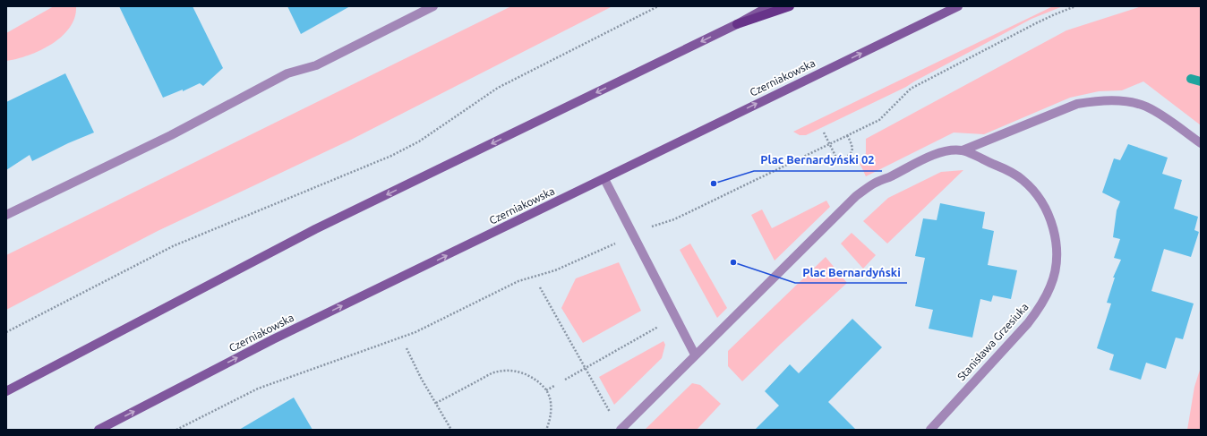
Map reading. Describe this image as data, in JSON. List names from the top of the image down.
{
  "streets": {
    "main road": ["Czerniakowska"],
    "street": ["Stanisława Grzesiuka"]
  },
  "places": ["Plac Bernardyński 02", "Plac Bernardyński"]
}
